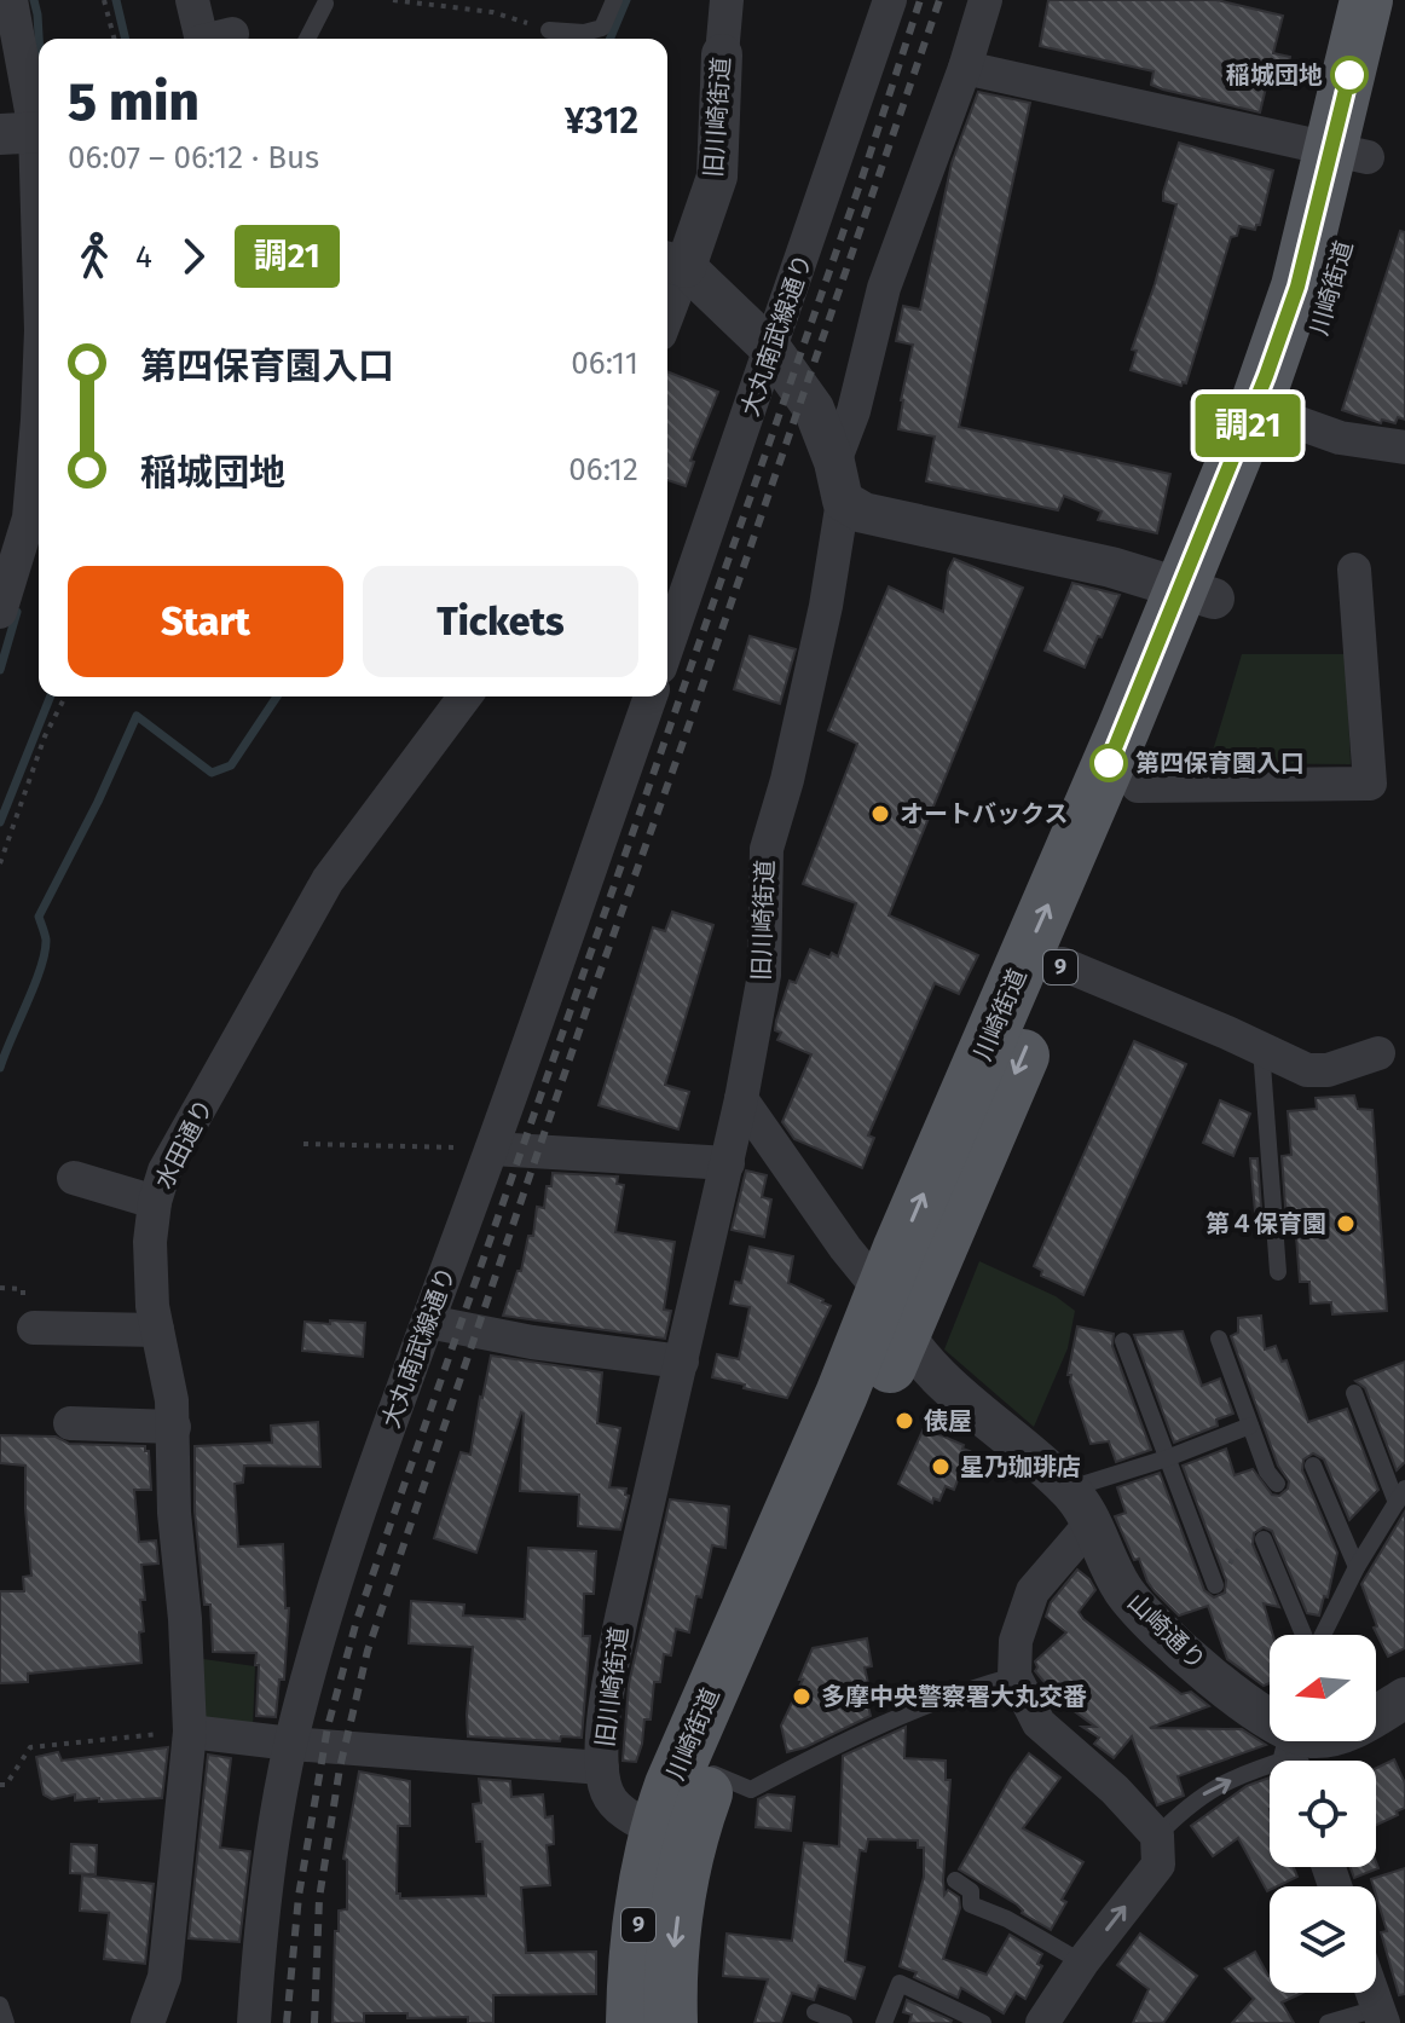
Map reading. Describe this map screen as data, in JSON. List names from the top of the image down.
{
  "streets": {
    "main road": ["川崎街道", "9"],
    "street": [
      "旧川崎街道",
      "大丸南武線通り",
      "水田通り",
      "山崎通り"
    ]
  },
  "crossings": [
    ["旧川崎街道", "川崎街道"],
    ["川崎街道", "山崎通り"]
  ],
  "places": [
    "稲城団地",
    "第四保育園入口",
    "オートバックス",
    "第４保育園",
    "俵屋",
    "星乃珈琲店",
    "多摩中央警察署大丸交番"
  ],
  "lines": ["bus line 調21"],
  "north": "left",
  "page": {
    "on_map": "調21",
    "heading": ["5 min", "06:07 – 06:12 · Bus", "¥312"],
    "legs": ["4", "調21"],
    "list": [
      {
        "name": "第四保育園入口",
        "value": "06:11"
      },
      {
        "name": "稲城団地",
        "value": "06:12"
      }
    ],
    "buttons": ["Start", "Tickets"]
  }
}
